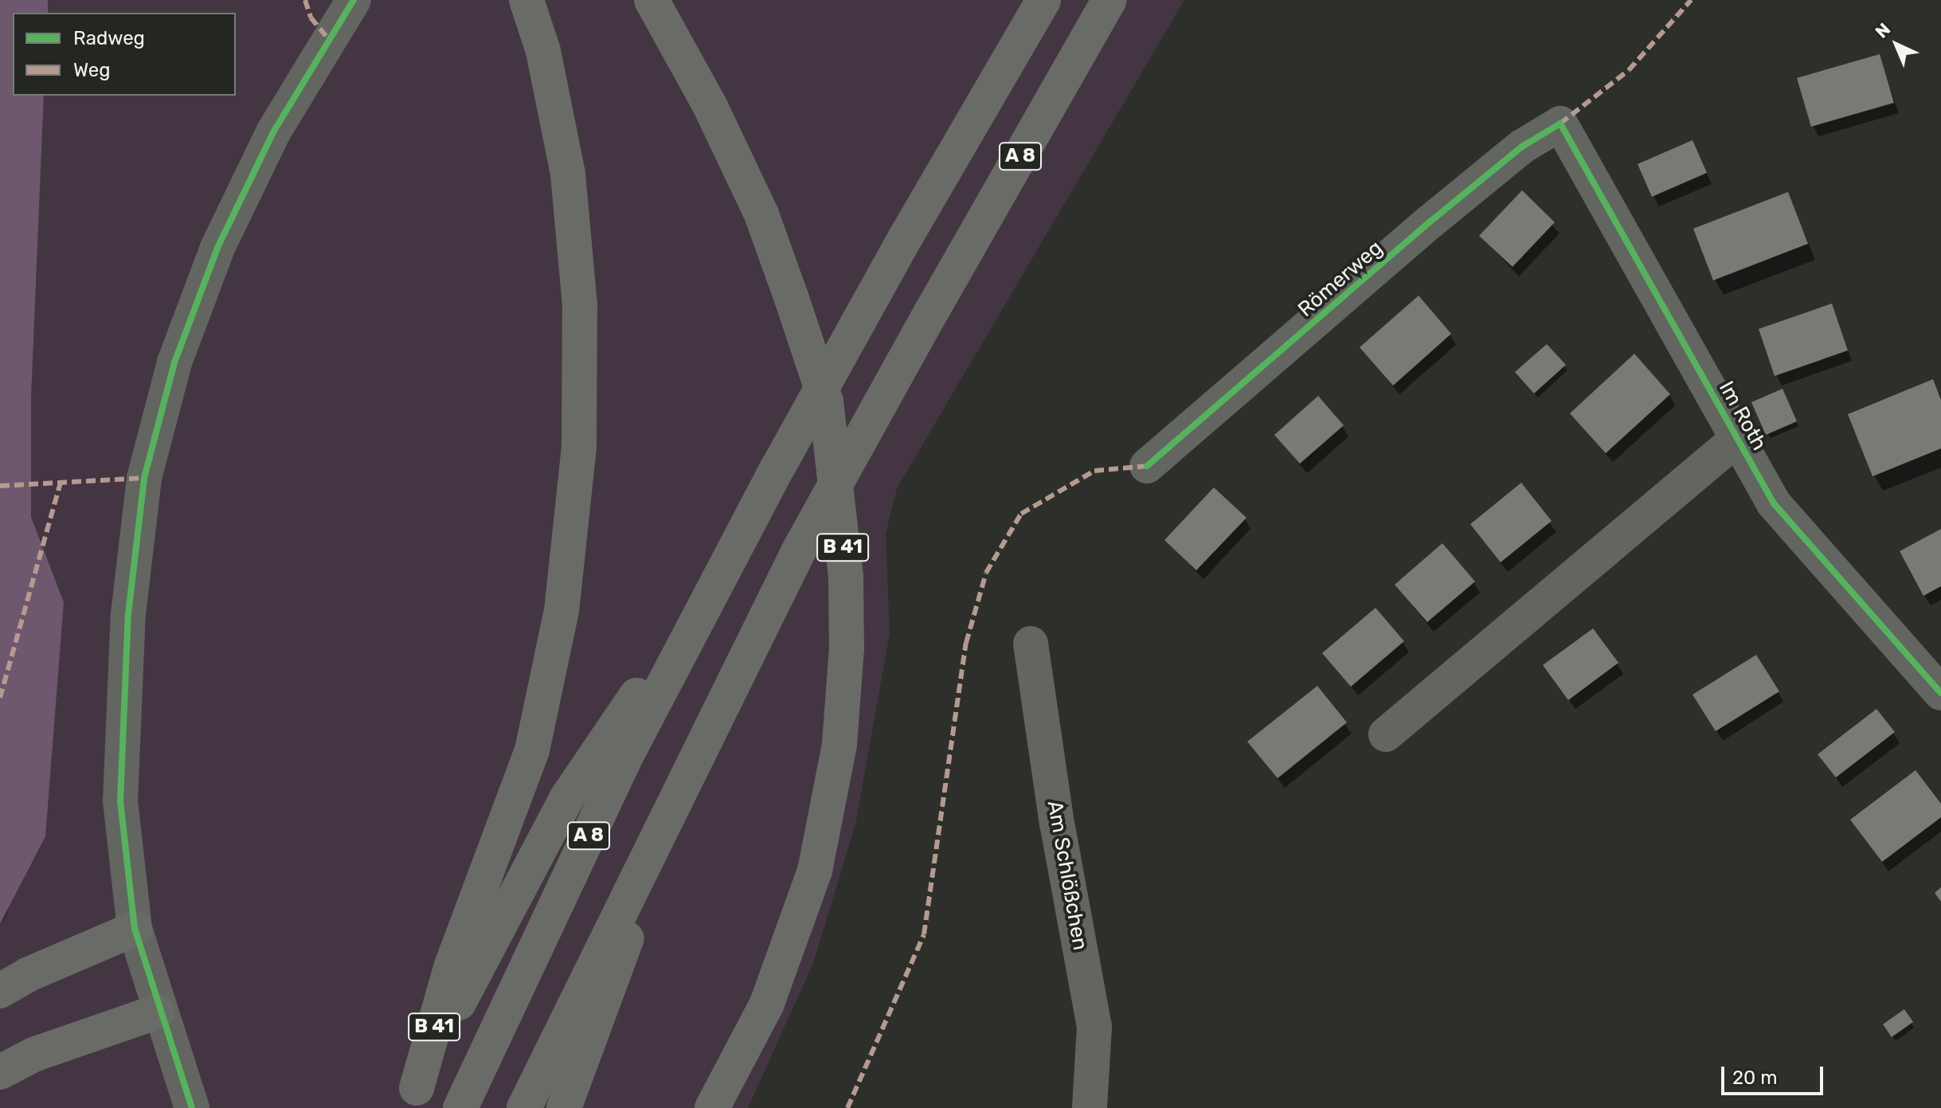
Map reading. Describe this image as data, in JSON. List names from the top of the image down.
{
  "streets": {
    "highway": ["A 8", "B 41"],
    "street": ["Römerweg", "Im Roth", "Am Schlößchen"]
  },
  "crossings": [
    ["Römerweg", "Im Roth"]
  ],
  "legend": ["Radweg", "Weg"],
  "scale_bar": "20 m",
  "north": "top left"
}
